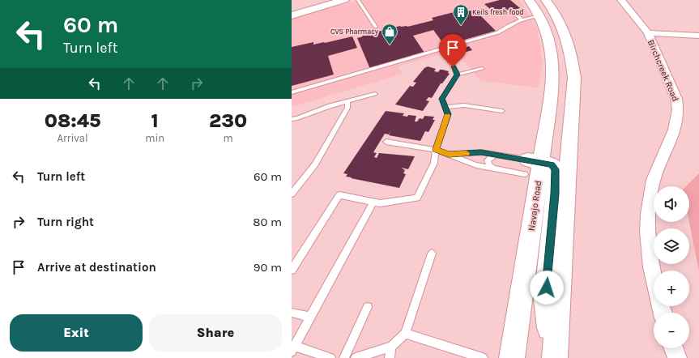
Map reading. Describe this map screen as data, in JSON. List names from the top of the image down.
{
  "streets": {
    "main road": ["Navajo Road"],
    "street": ["Birchcreek Road"]
  },
  "places": {
    "building": ["Keils fresh food"],
    "shop": ["CVS Pharmacy"]
  },
  "page": {
    "turn": ["60 m", "Turn left"],
    "eta": [
      "08:45",
      "Arrival",
      "1",
      "min",
      "230",
      "m"
    ],
    "list": [
      {
        "name": "Turn left",
        "value": "60 m"
      },
      {
        "name": "Turn right",
        "value": "80 m"
      },
      {
        "name": "Arrive at destination",
        "value": "90 m"
      }
    ],
    "map_buttons": ["+", "−"],
    "buttons": ["Exit", "Share"]
  }
}
